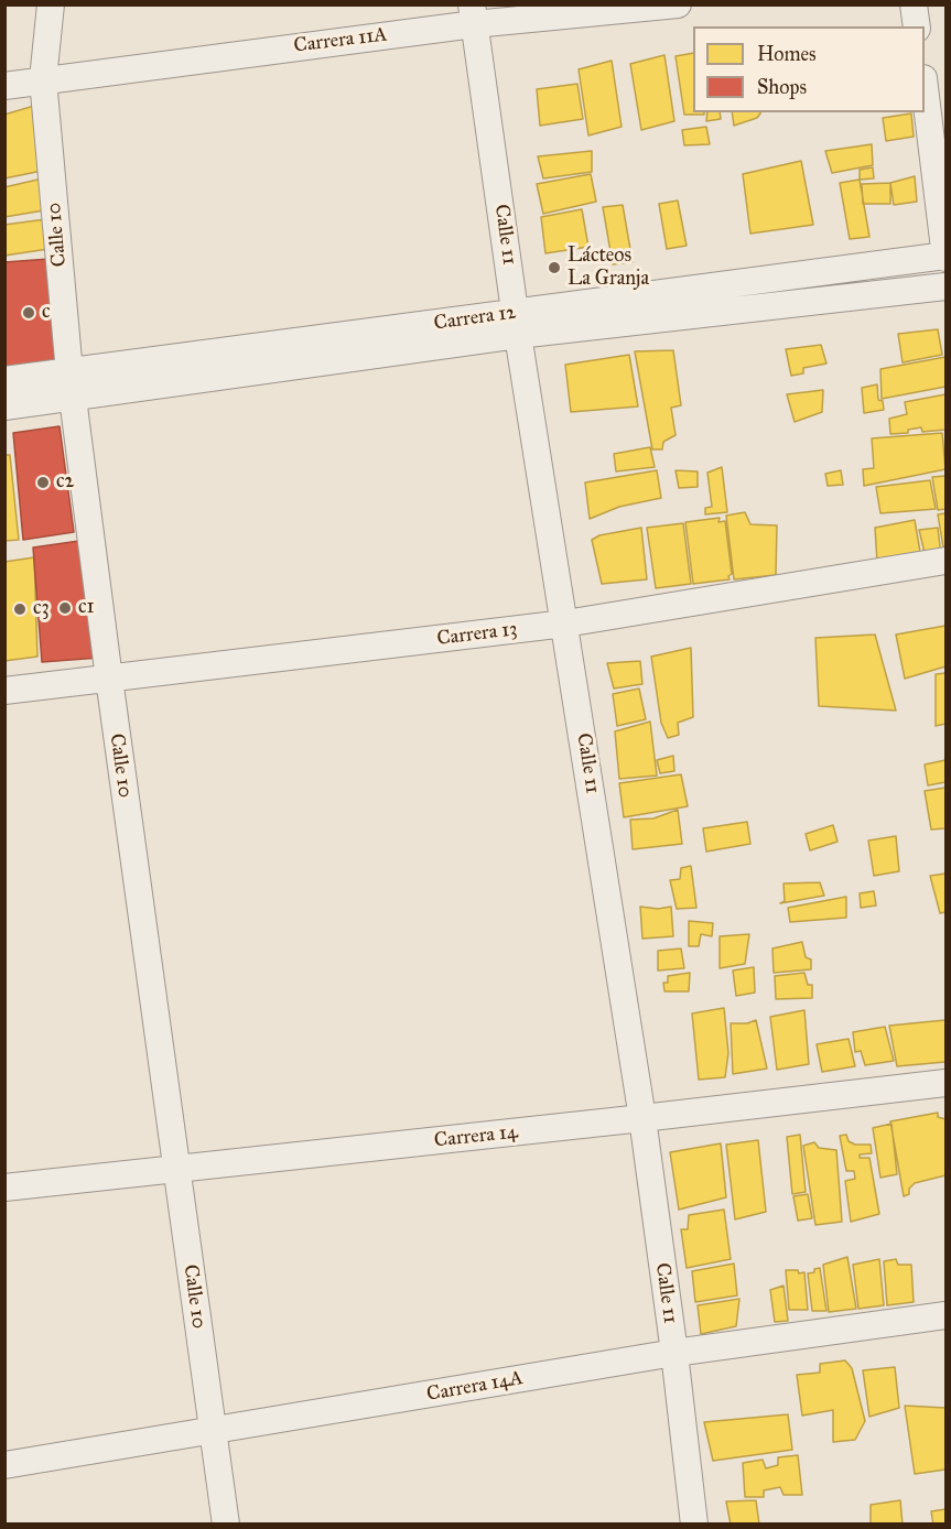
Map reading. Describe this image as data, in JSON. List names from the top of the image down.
{
  "streets": {
    "street": [
      "Carrera 11A",
      "Calle 10",
      "Calle 11",
      "Carrera 12",
      "Carrera 13",
      "Carrera 14",
      "Carrera 14A"
    ]
  },
  "crossings": [
    ["Carrera 11A", "Calle 10"],
    ["Carrera 11A", "Calle 11"],
    ["Calle 10", "Carrera 12"],
    ["Calle 10", "Carrera 13"],
    ["Calle 10", "Carrera 14"],
    ["Calle 10", "Carrera 14A"],
    ["Calle 11", "Carrera 12"],
    ["Calle 11", "Carrera 13"],
    ["Calle 11", "Carrera 14"],
    ["Calle 11", "Carrera 14A"]
  ],
  "places": [
    "Lácteos La Granja",
    "c",
    "c2",
    "c1",
    "c3"
  ],
  "legend": ["Homes", "Shops"]
}
